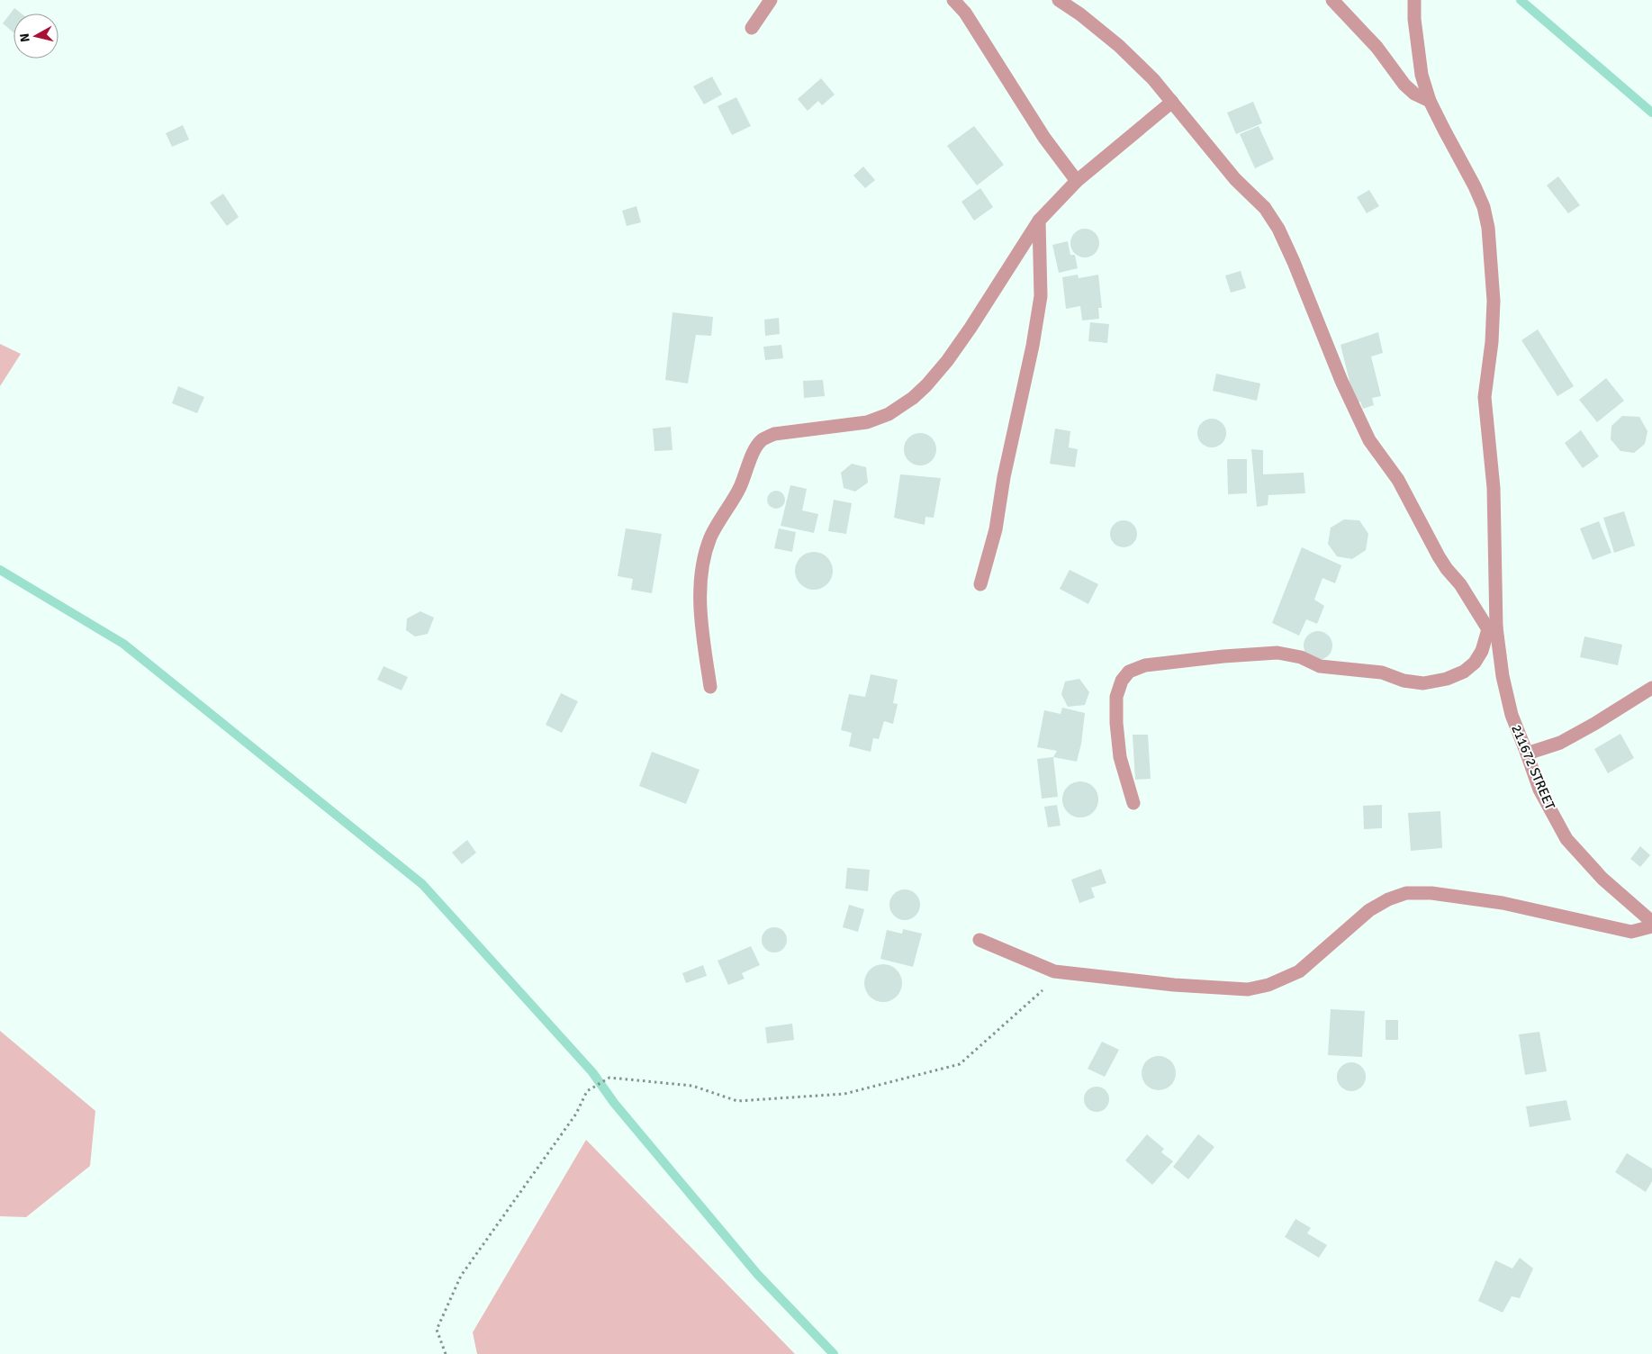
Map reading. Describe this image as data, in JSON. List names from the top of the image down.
{
  "streets": {
    "street": ["211672 STREET"]
  },
  "north": "left"
}
